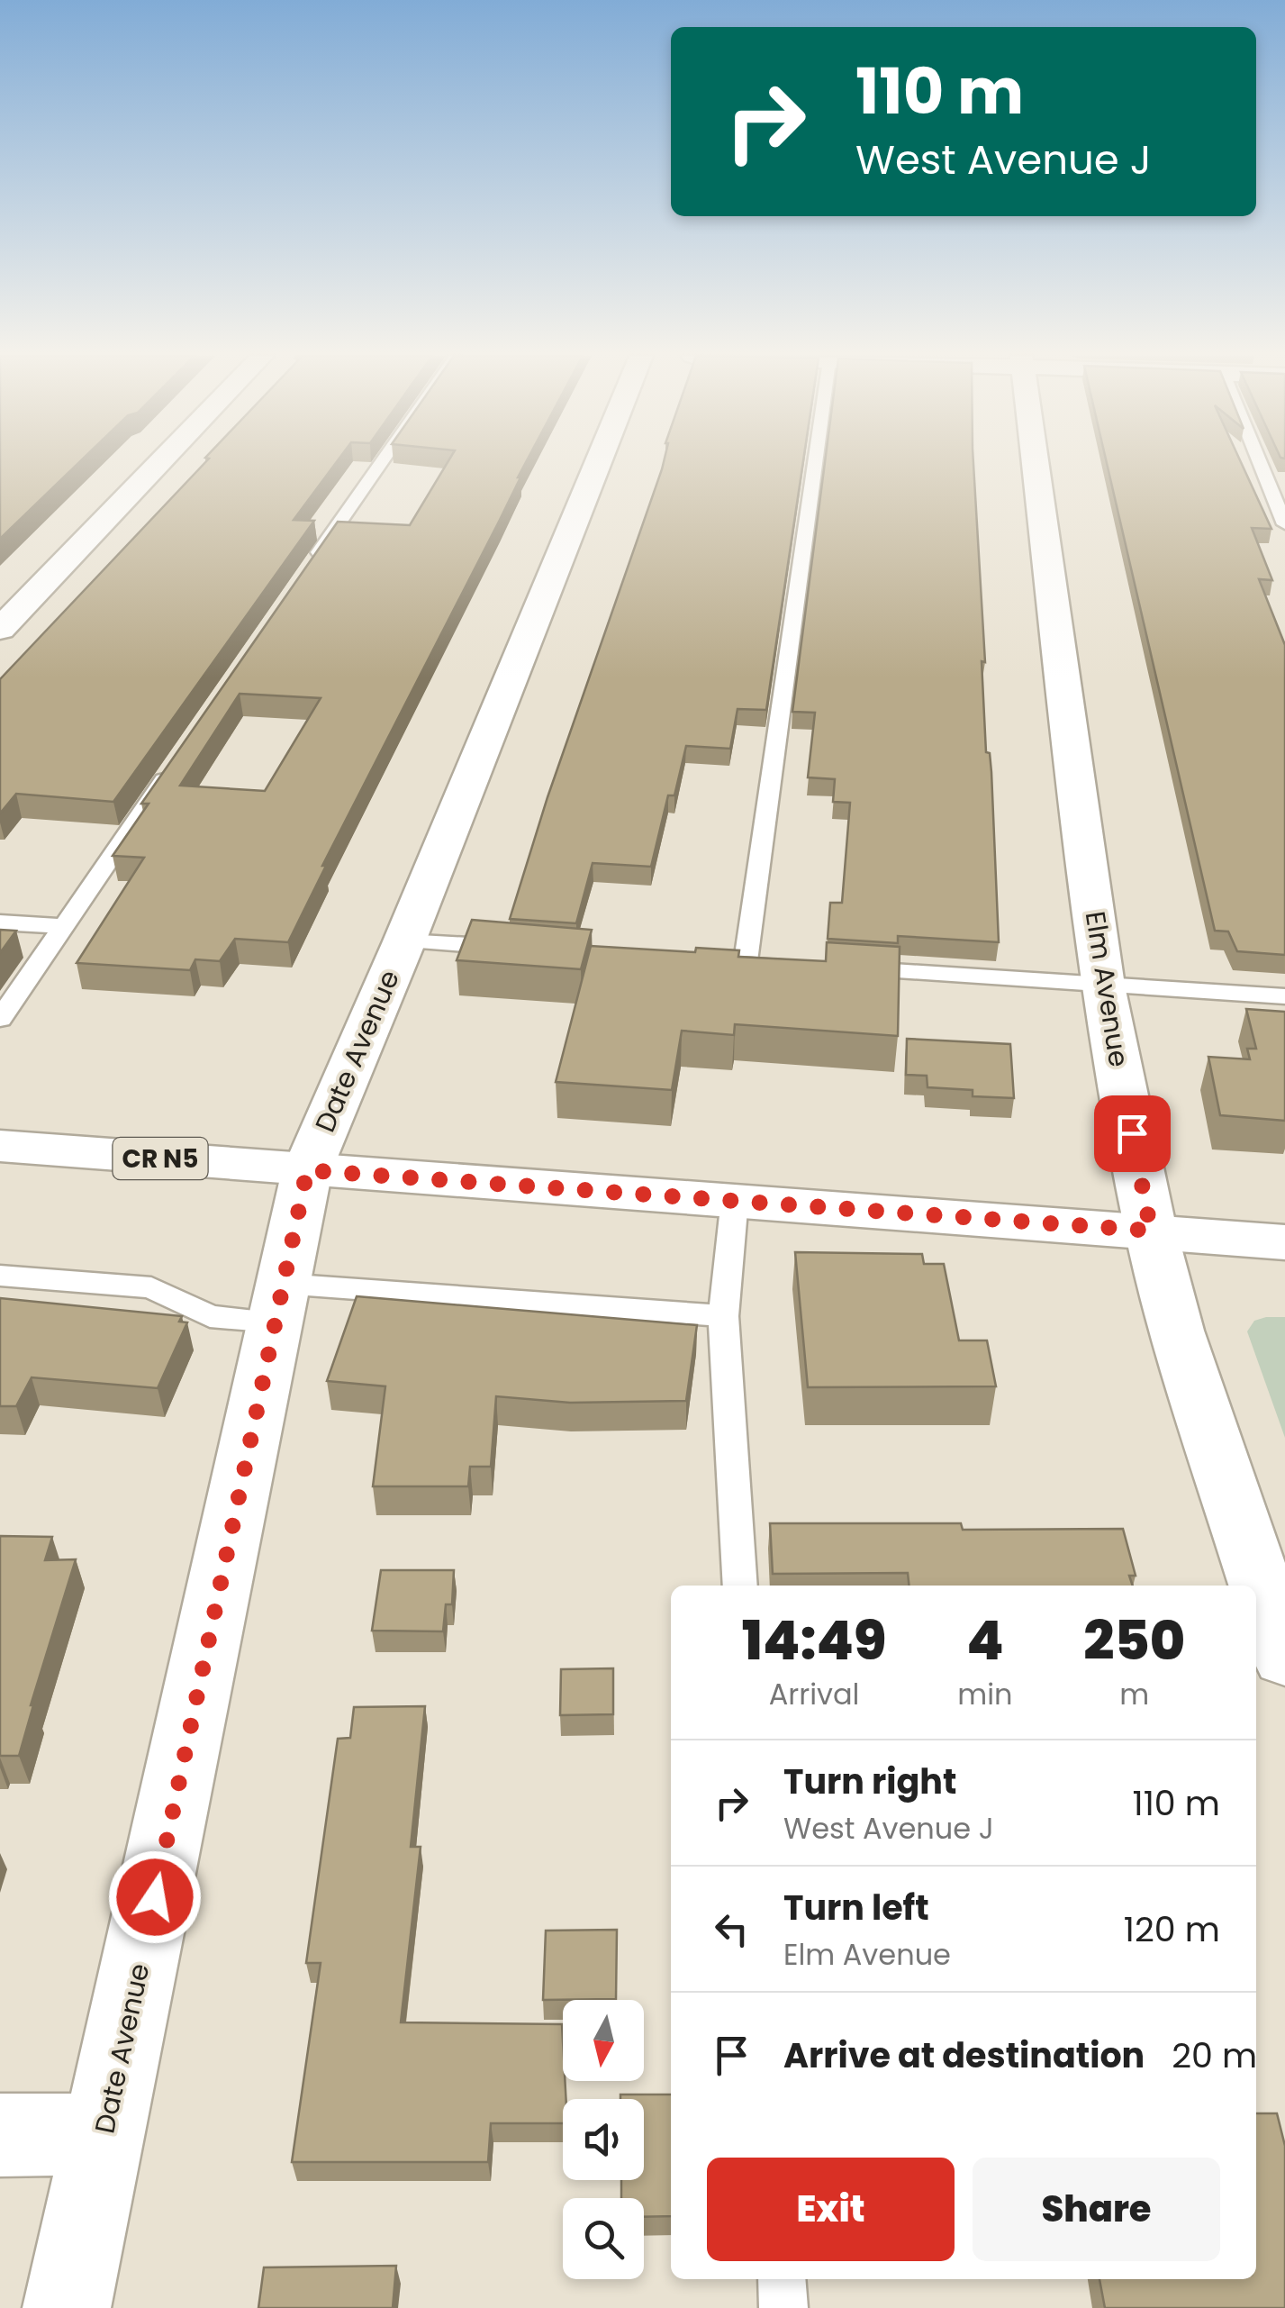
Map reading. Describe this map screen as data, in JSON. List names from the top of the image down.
{
  "streets": {
    "street": ["Elm Avenue", "Date Avenue", "CR N5"]
  },
  "crossings": [
    ["Elm Avenue", "CR N5"],
    ["Date Avenue", "CR N5"]
  ],
  "north": "bottom",
  "page": {
    "turn": ["110 m", "West Avenue J"],
    "eta": [
      "14:49",
      "Arrival",
      "4",
      "min",
      "250",
      "m"
    ],
    "list": [
      {
        "name": "Turn right",
        "note": "West Avenue J",
        "value": "110 m"
      },
      {
        "name": "Turn left",
        "note": "Elm Avenue",
        "value": "120 m"
      },
      {
        "name": "Arrive at destination",
        "value": "20 m"
      }
    ],
    "buttons": ["Exit", "Share"]
  }
}
